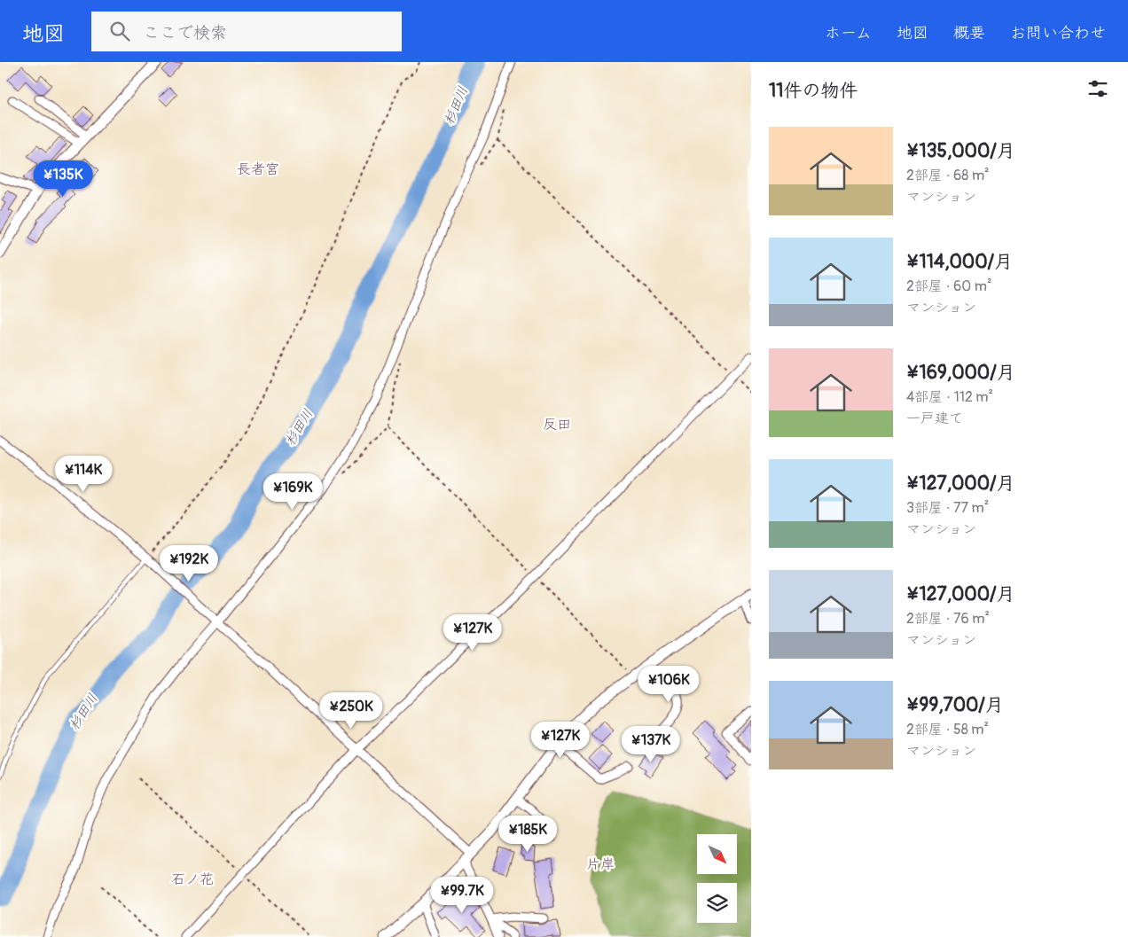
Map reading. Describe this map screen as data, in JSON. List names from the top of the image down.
{
  "districts": [
    "長者宮",
    "反田",
    "片岸",
    "石ノ花"
  ],
  "water": ["杉田川"],
  "north": "bottom right",
  "page": {
    "header": "地図",
    "search": "ここで検索",
    "nav": [
      "ホーム",
      "地図",
      "概要",
      "お問い合わせ"
    ],
    "heading": "11件の物件",
    "list": [
      {
        "name": "¥135,000/月",
        "note": "2部屋 · 68 m² · マンション"
      },
      {
        "name": "¥114,000/月",
        "note": "2部屋 · 60 m² · マンション"
      },
      {
        "name": "¥169,000/月",
        "note": "4部屋 · 112 m² · 一戸建て"
      },
      {
        "name": "¥127,000/月",
        "note": "3部屋 · 77 m² · マンション"
      },
      {
        "name": "¥127,000/月",
        "note": "2部屋 · 76 m² · マンション"
      },
      {
        "name": "¥99,700/月",
        "note": "2部屋 · 58 m² · マンション"
      }
    ],
    "price": [
      "¥135K",
      "¥114K",
      "¥169K",
      "¥192K",
      "¥127K",
      "¥106K",
      "¥250K",
      "¥127K",
      "¥137K",
      "¥185K",
      "¥99.7K"
    ]
  }
}
